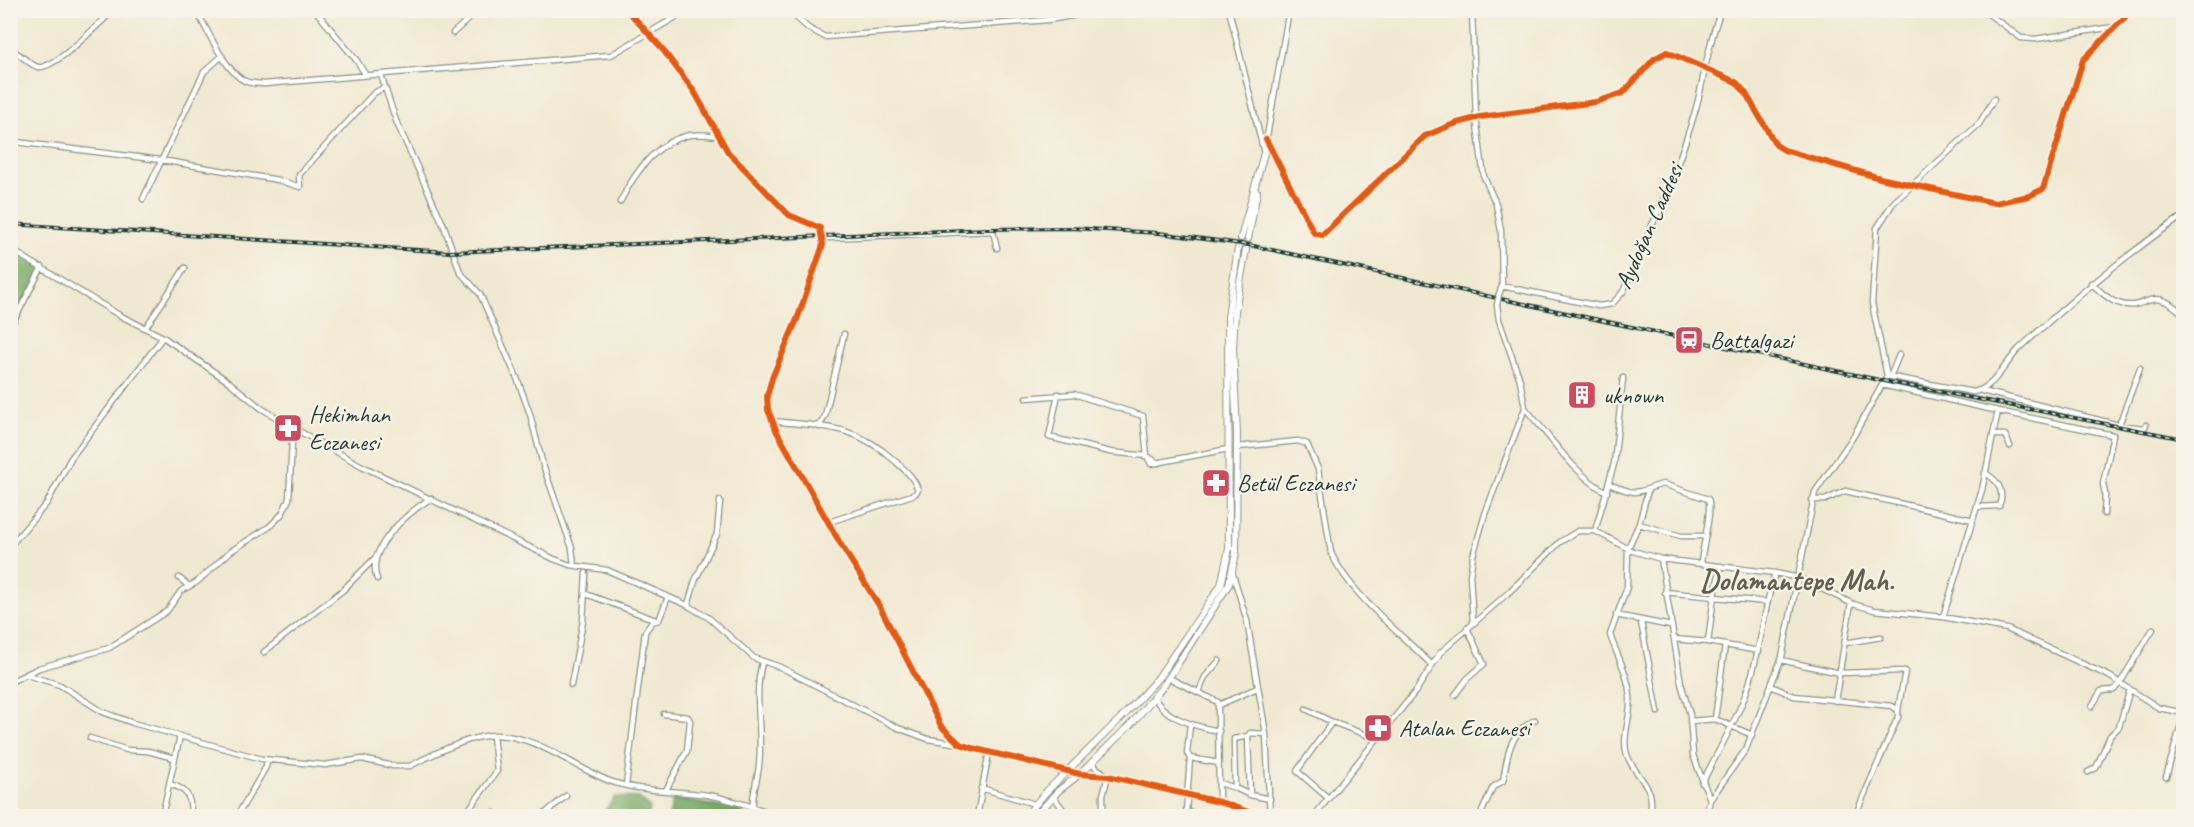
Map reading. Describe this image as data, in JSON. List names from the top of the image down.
{
  "streets": {
    "street": ["Aydoğan Caddesi"]
  },
  "districts": ["Dolamantepe Mah."],
  "places": {
    "station": ["Battalgazi"],
    "building": ["uknown"],
    "pharmacy": ["Hekimhan Eczanesi", "Betül Eczanesi", "Atalan Eczanesi"]
  }
}
